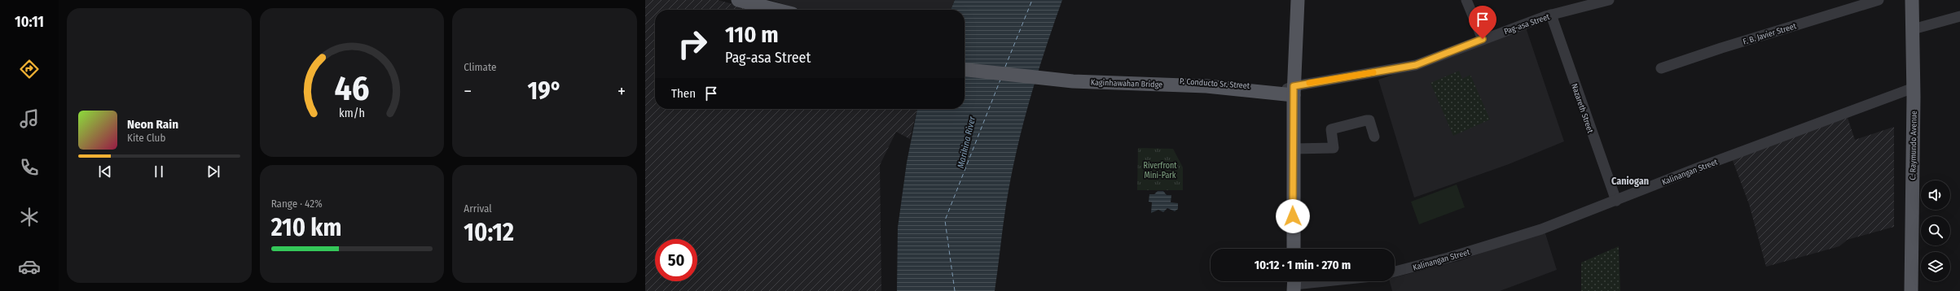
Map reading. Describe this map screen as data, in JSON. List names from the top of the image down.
{
  "streets": {
    "main road": ["Kaginhawahan Bridge", "C. Raymundo Avenue"],
    "street": [
      "Pag-asa Street",
      "F. B. Javier Street",
      "P. Conducto Sr. Street",
      "Nazareth Street",
      "Kalinangan Street"
    ]
  },
  "crossings": [
    ["Pag-asa Street", "Kaginhawahan Bridge"],
    ["Pag-asa Street", "P. Conducto Sr. Street"],
    ["Pag-asa Street", "Nazareth Street"],
    ["Kaginhawahan Bridge", "P. Conducto Sr. Street"],
    ["Nazareth Street", "Kalinangan Street"],
    ["C. Raymundo Avenue", "Kalinangan Street"]
  ],
  "districts": ["Caniogan"],
  "water": ["Marikina River"],
  "parks": ["Riverfront Mini-Park"],
  "page": {
    "tabs": "10:11",
    "tile": [
      "Climate",
      ["Range · 42%", "210 km"],
      ["Arrival", "10:12"]
    ],
    "turn": ["110 m", "Pag-asa Street"],
    "heat": ["−", "19°", "+"],
    "then": "Then",
    "song": ["Neon Rain", "Kite Club"],
    "limit": "50",
    "trip": "10:12 · 1 min · 270 m",
    "gauge": ["46", "km/h"]
  }
}
